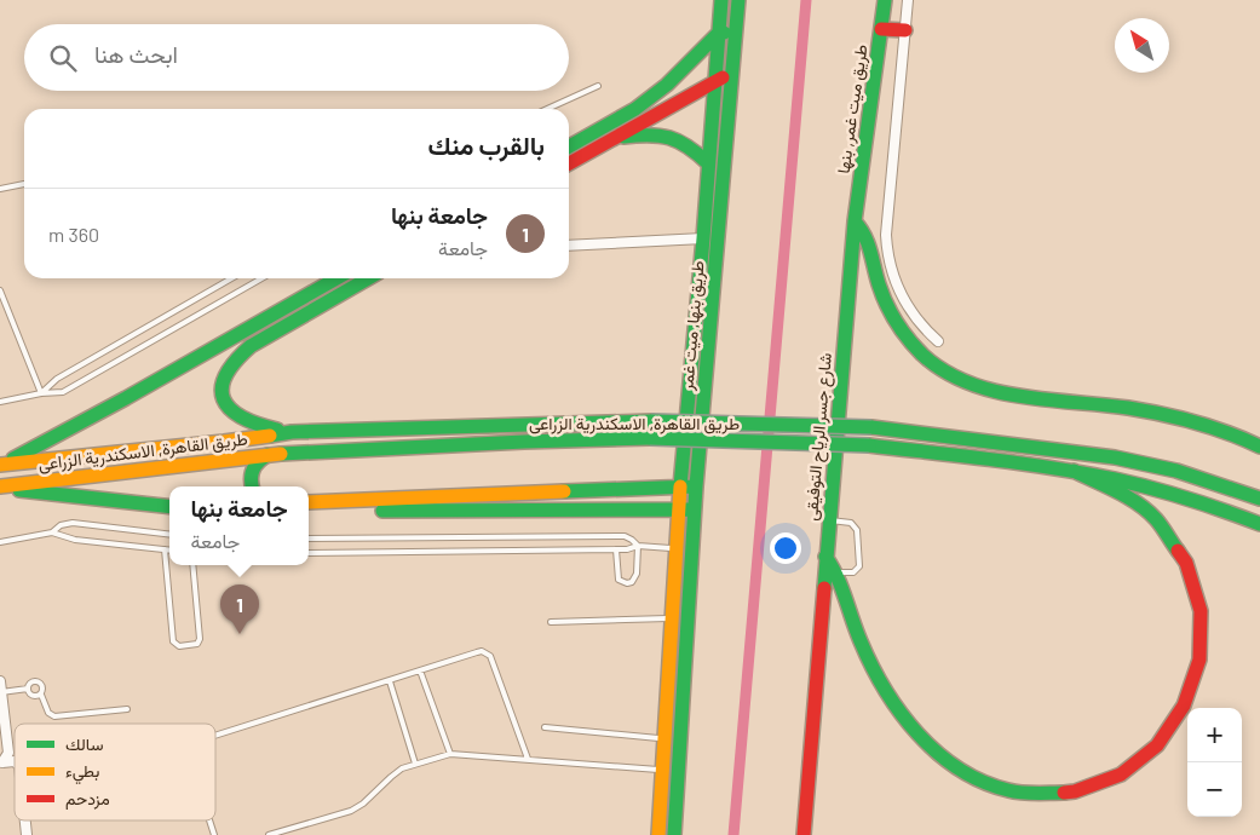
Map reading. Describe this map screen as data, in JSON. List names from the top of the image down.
{
  "streets": {
    "main road": [
      "طريق ميت غمر, بنها",
      "طريق بنها, ميت غمر",
      "طريق القاهرة, الاسكندرية الزراعى",
      "شارع جسر الرياح التوفيقى"
    ]
  },
  "crossings": [
    ["طريق ميت غمر, بنها", "شارع جسر الرياح التوفيقى"]
  ],
  "legend": ["سالك", "بطيء", "مزدحم"],
  "north": "top left",
  "page": {
    "search": "ابحث هنا",
    "heading": "بالقرب منك",
    "list": [
      {
        "mark": "1",
        "name": "جامعة بنها",
        "note": "جامعة",
        "value": "360 m"
      }
    ],
    "popup": ["جامعة بنها", "جامعة"],
    "pins": "1",
    "map_buttons": ["+", "−"]
  }
}
